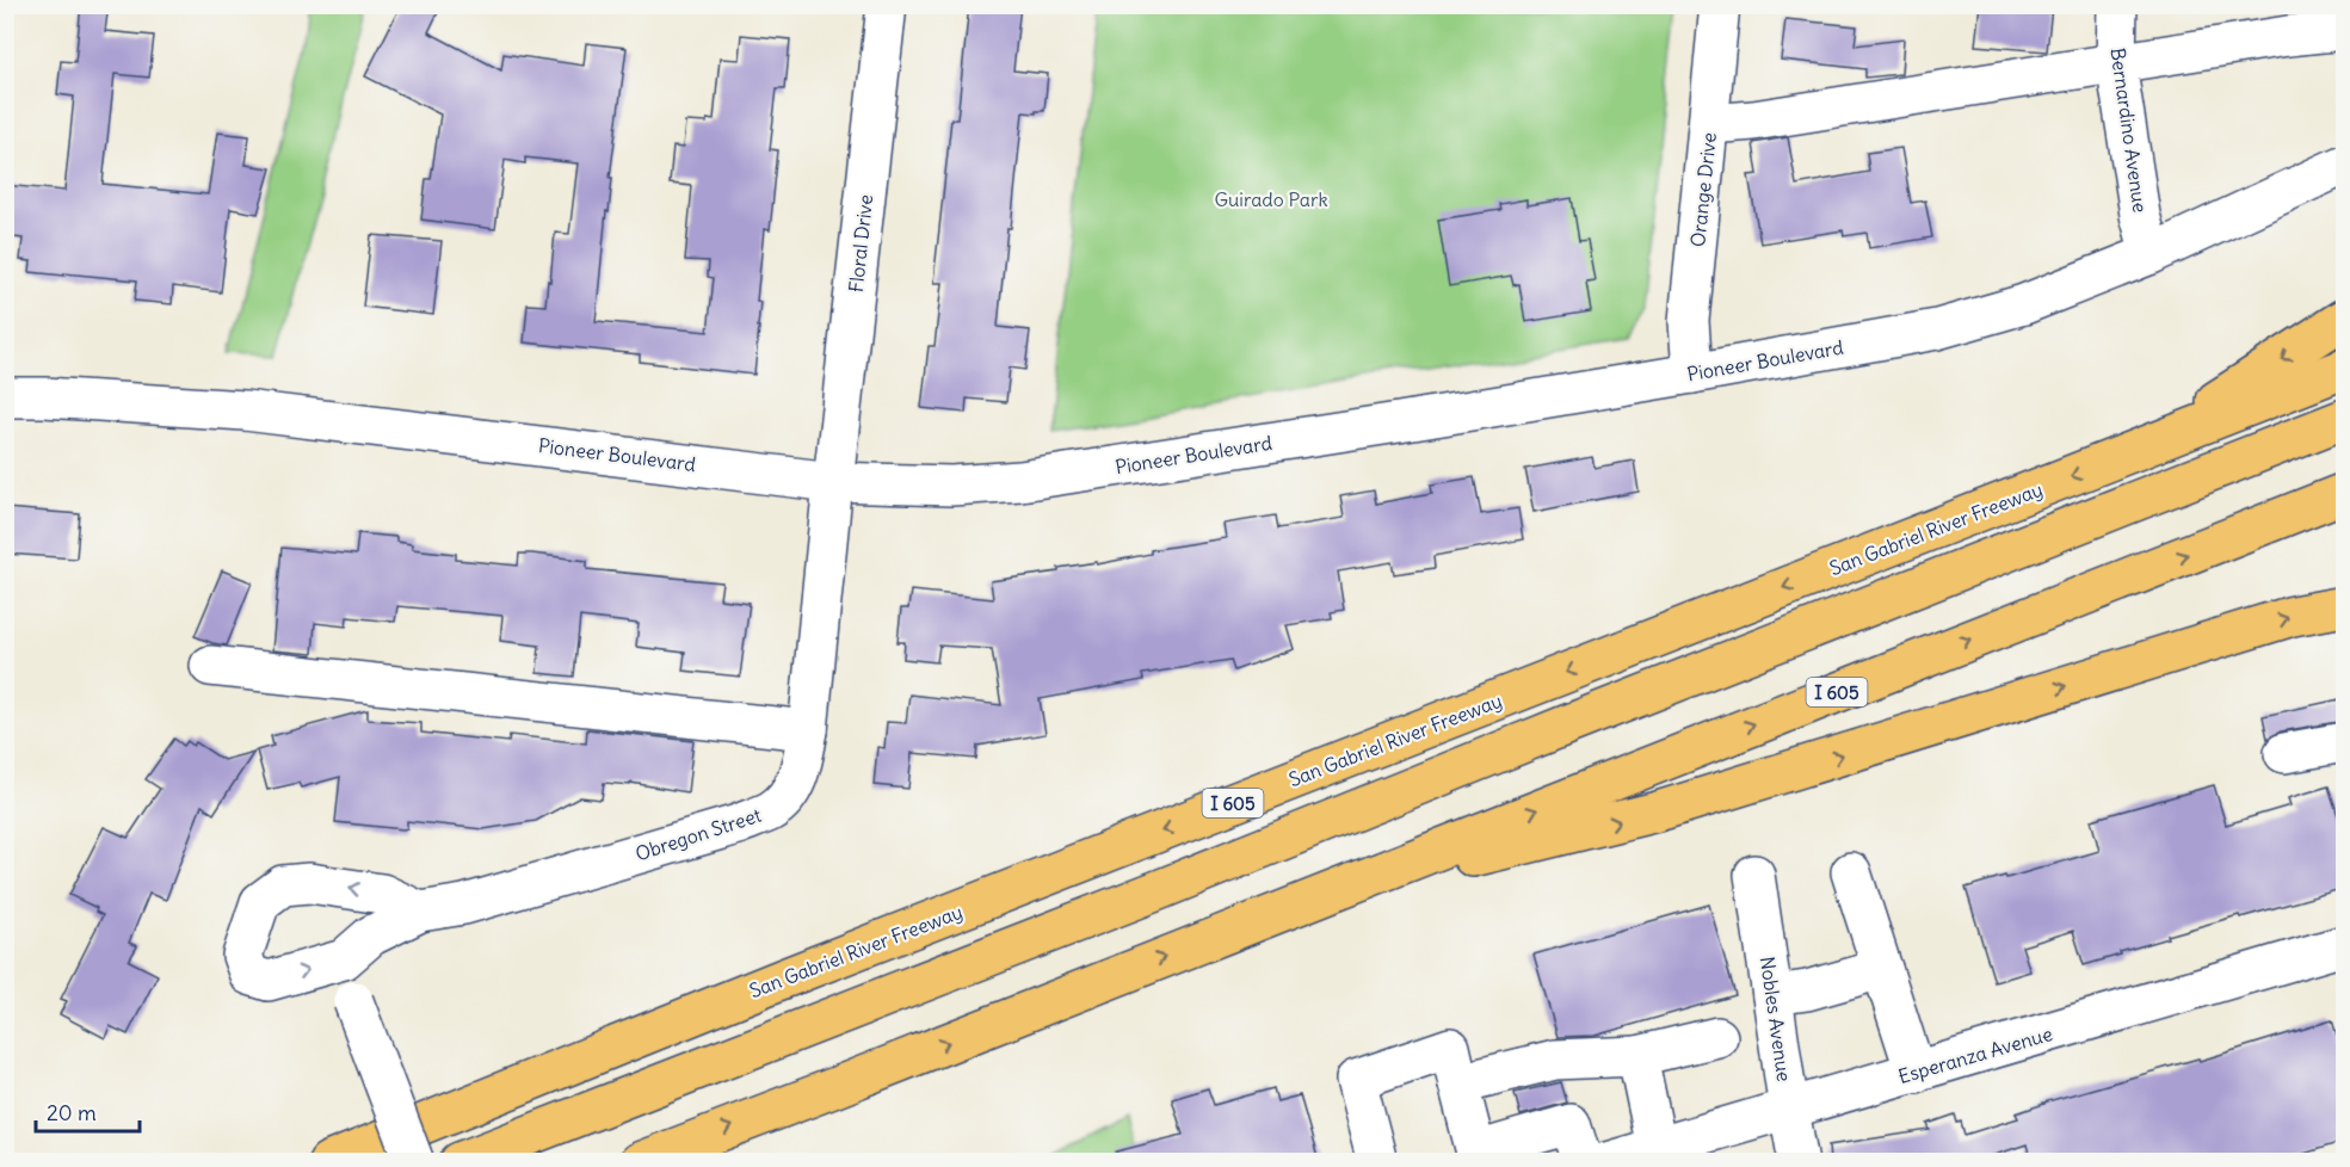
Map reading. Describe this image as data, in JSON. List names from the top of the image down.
{
  "streets": {
    "highway": ["San Gabriel River Freeway", "I 605"],
    "street": [
      "Bernardino Avenue",
      "Orange Drive",
      "Floral Drive",
      "Pioneer Boulevard",
      "Obregon Street",
      "Nobles Avenue",
      "Esperanza Avenue"
    ]
  },
  "crossings": [
    ["Bernardino Avenue", "Pioneer Boulevard"],
    ["Orange Drive", "Pioneer Boulevard"],
    ["Floral Drive", "Pioneer Boulevard"],
    ["Floral Drive", "Obregon Street"],
    ["Pioneer Boulevard", "Obregon Street"],
    ["Nobles Avenue", "Esperanza Avenue"]
  ],
  "parks": ["Guirado Park"],
  "scale_bar": "20 m"
}
